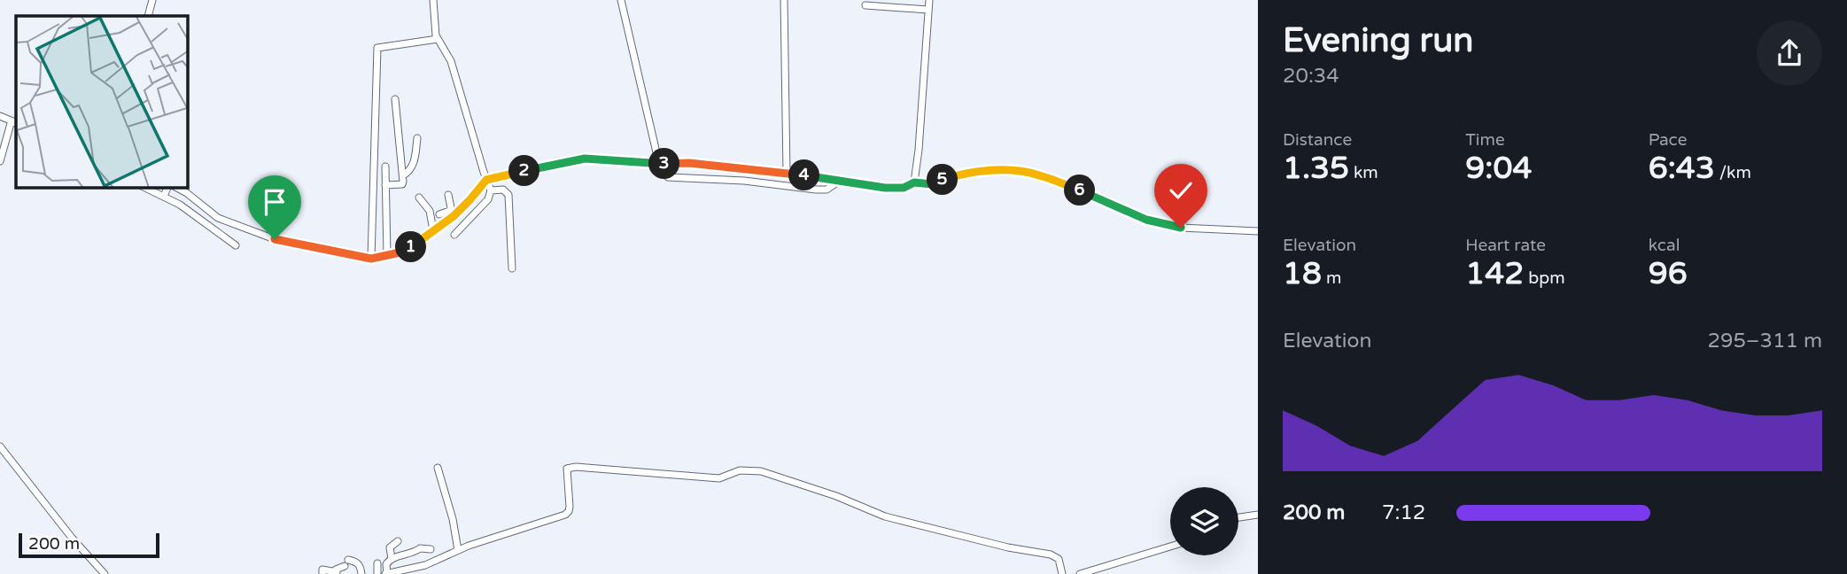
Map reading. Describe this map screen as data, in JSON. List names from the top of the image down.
{
  "scale_bar": "200 m",
  "page": {
    "heading": ["Evening run", "20:34"],
    "stats": [
      ["Distance", "1.35 km"],
      ["Time", "9:04"],
      ["Pace", "6:43 /km"],
      ["Elevation", "18 m"],
      ["Heart rate", "142 bpm"],
      ["kcal", "96"]
    ],
    "pins": [
      "3",
      "2",
      "4",
      "5",
      "6",
      "1"
    ],
    "chart": ["Elevation", "295–311 m"],
    "list": [
      {
        "name": "200 m",
        "note": "7:12"
      }
    ],
    "scale": "200 m"
  }
}
